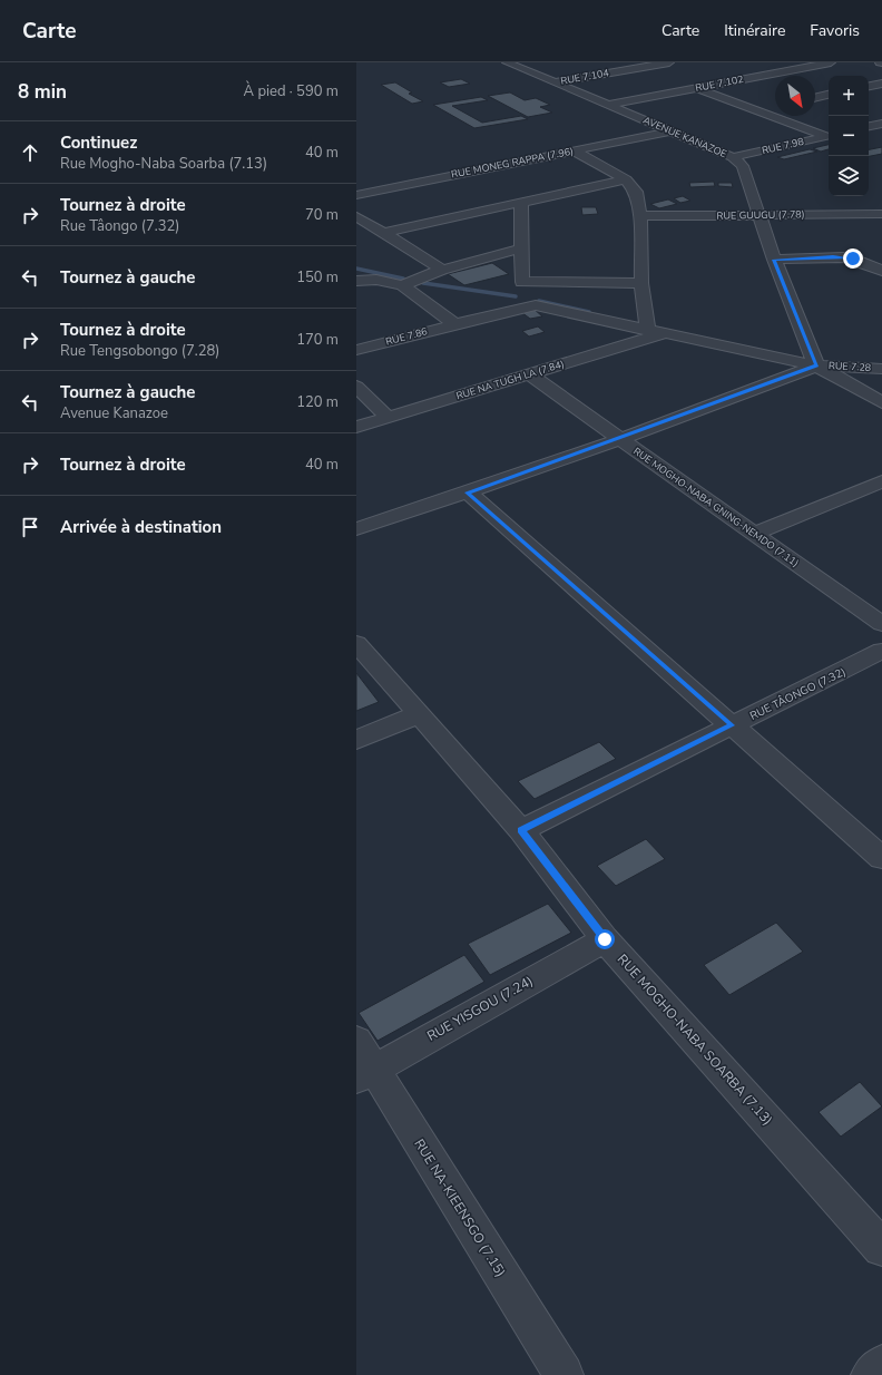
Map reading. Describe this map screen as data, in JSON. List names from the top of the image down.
{
  "streets": {
    "street": [
      "RUE 7.104",
      "RUE 7.102",
      "AVENUE KANAZOE",
      "RUE 7.98",
      "RUE MONEG RAPPA (7.96)",
      "RUE GUUGU (7.78)",
      "RUE 7.86",
      "RUE 7.28",
      "RUE NA TUGH LA (7.84)",
      "RUE MOGHO-NABA GNING-NEMDO (7.11)",
      "RUE TÂONGO (7.32)",
      "RUE YISGOU (7.24)",
      "RUE MOGHO-NABA SOARBA (7.13)",
      "RUE NA-KIEENSGO (7.15)"
    ]
  },
  "crossings": [
    ["RUE 7.104", "AVENUE KANAZOE"],
    ["RUE 7.102", "AVENUE KANAZOE"],
    ["AVENUE KANAZOE", "RUE 7.98"],
    ["AVENUE KANAZOE", "RUE MONEG RAPPA (7.96)"],
    ["AVENUE KANAZOE", "RUE GUUGU (7.78)"],
    ["AVENUE KANAZOE", "RUE 7.86"],
    ["AVENUE KANAZOE", "RUE 7.28"],
    ["RUE 7.86", "RUE 7.28"],
    ["RUE 7.86", "RUE NA TUGH LA (7.84)"],
    ["RUE NA TUGH LA (7.84)", "RUE MOGHO-NABA GNING-NEMDO (7.11)"],
    ["RUE TÂONGO (7.32)", "RUE MOGHO-NABA SOARBA (7.13)"],
    ["RUE YISGOU (7.24)", "RUE MOGHO-NABA SOARBA (7.13)"],
    ["RUE YISGOU (7.24)", "RUE NA-KIEENSGO (7.15)"]
  ],
  "north": "bottom right",
  "page": {
    "header": "Carte",
    "nav": ["Carte", "Itinéraire", "Favoris"],
    "heading": ["8 min", "À pied · 590 m"],
    "map_buttons": ["+", "−"],
    "list": [
      ["Continuez", "Rue Mogho-Naba Soarba (7.13)", "40 m"],
      ["Tournez à droite", "Rue Tâongo (7.32)", "70 m"],
      ["Tournez à gauche", "150 m"],
      ["Tournez à droite", "Rue Tengsobongo (7.28)", "170 m"],
      ["Tournez à gauche", "Avenue Kanazoe", "120 m"],
      ["Tournez à droite", "40 m"],
      "Arrivée à destination"
    ]
  }
}
